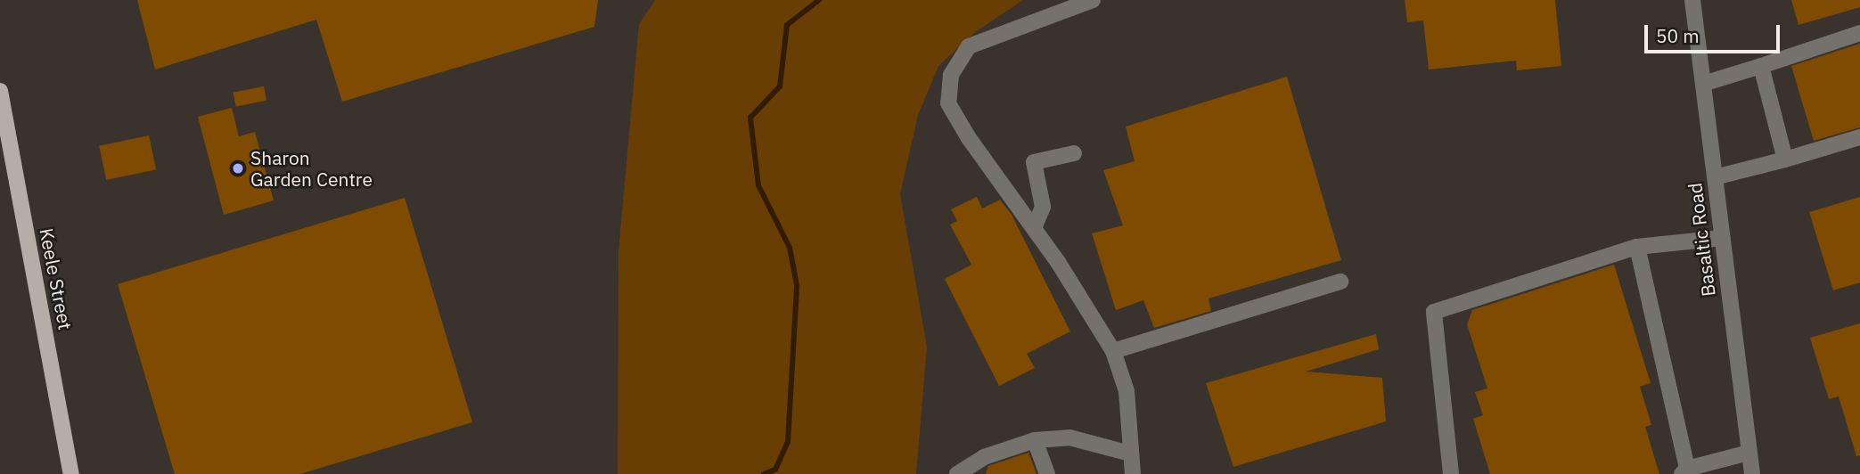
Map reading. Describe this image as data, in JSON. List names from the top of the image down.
{
  "streets": {
    "main road": ["Keele Street"],
    "street": ["Basaltic Road"]
  },
  "places": ["Sharon Garden Centre"],
  "scale_bar": "50 m"
}
